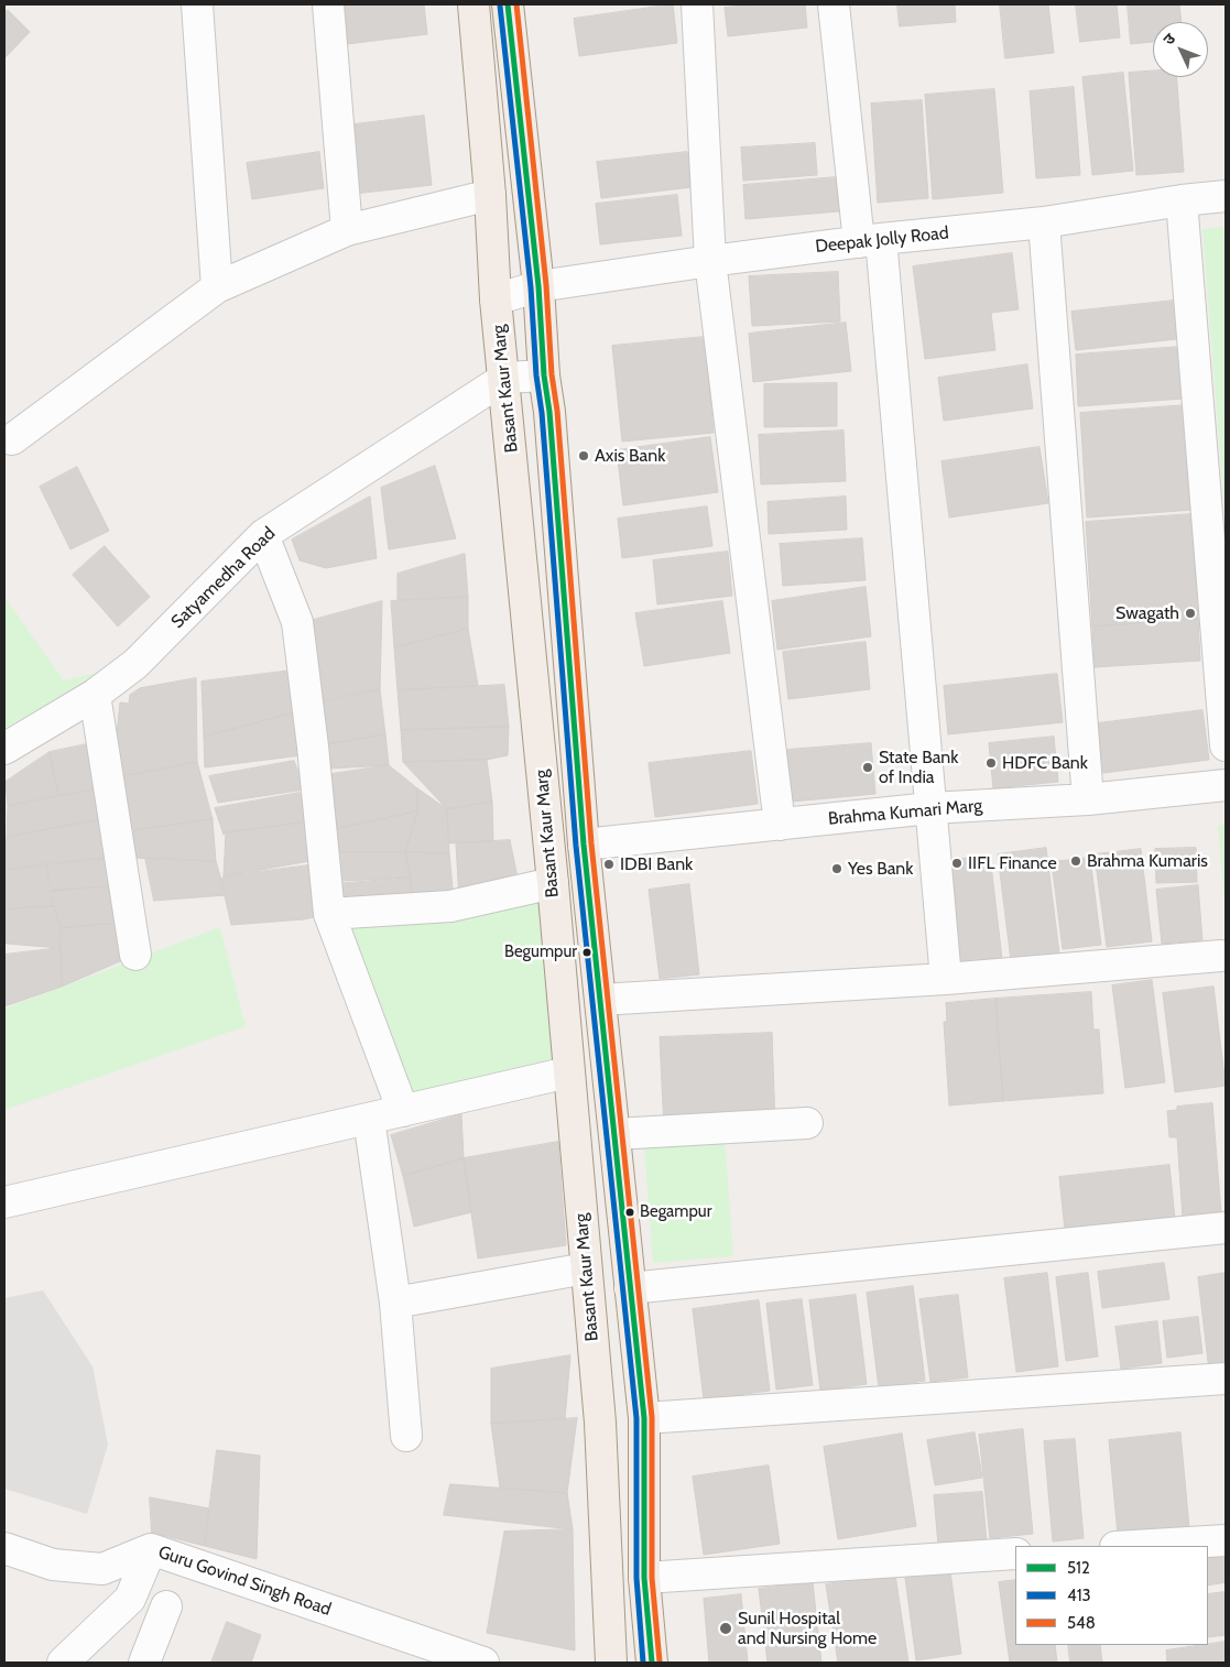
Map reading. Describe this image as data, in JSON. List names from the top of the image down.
{
  "streets": {
    "main road": ["Basant Kaur Marg"],
    "street": [
      "Deepak Jolly Road",
      "Satyamedha Road",
      "Brahma Kumari Marg",
      "Guru Govind Singh Road"
    ]
  },
  "crossings": [
    ["Deepak Jolly Road", "Basant Kaur Marg"],
    ["Basant Kaur Marg", "Satyamedha Road"],
    ["Basant Kaur Marg", "Brahma Kumari Marg"]
  ],
  "places": [
    "Axis Bank",
    "Swagath",
    "HDFC Bank",
    "State Bank of India",
    "Brahma Kumaris",
    "IIFL Finance",
    "IDBI Bank",
    "Yes Bank",
    "Begumpur",
    "Begampur",
    "Sunil Hospital and Nursing Home"
  ],
  "lines": ["transit line 512", "transit line 548", "transit line 413"],
  "legend": ["512", "413", "548"],
  "north": "top left"
}
